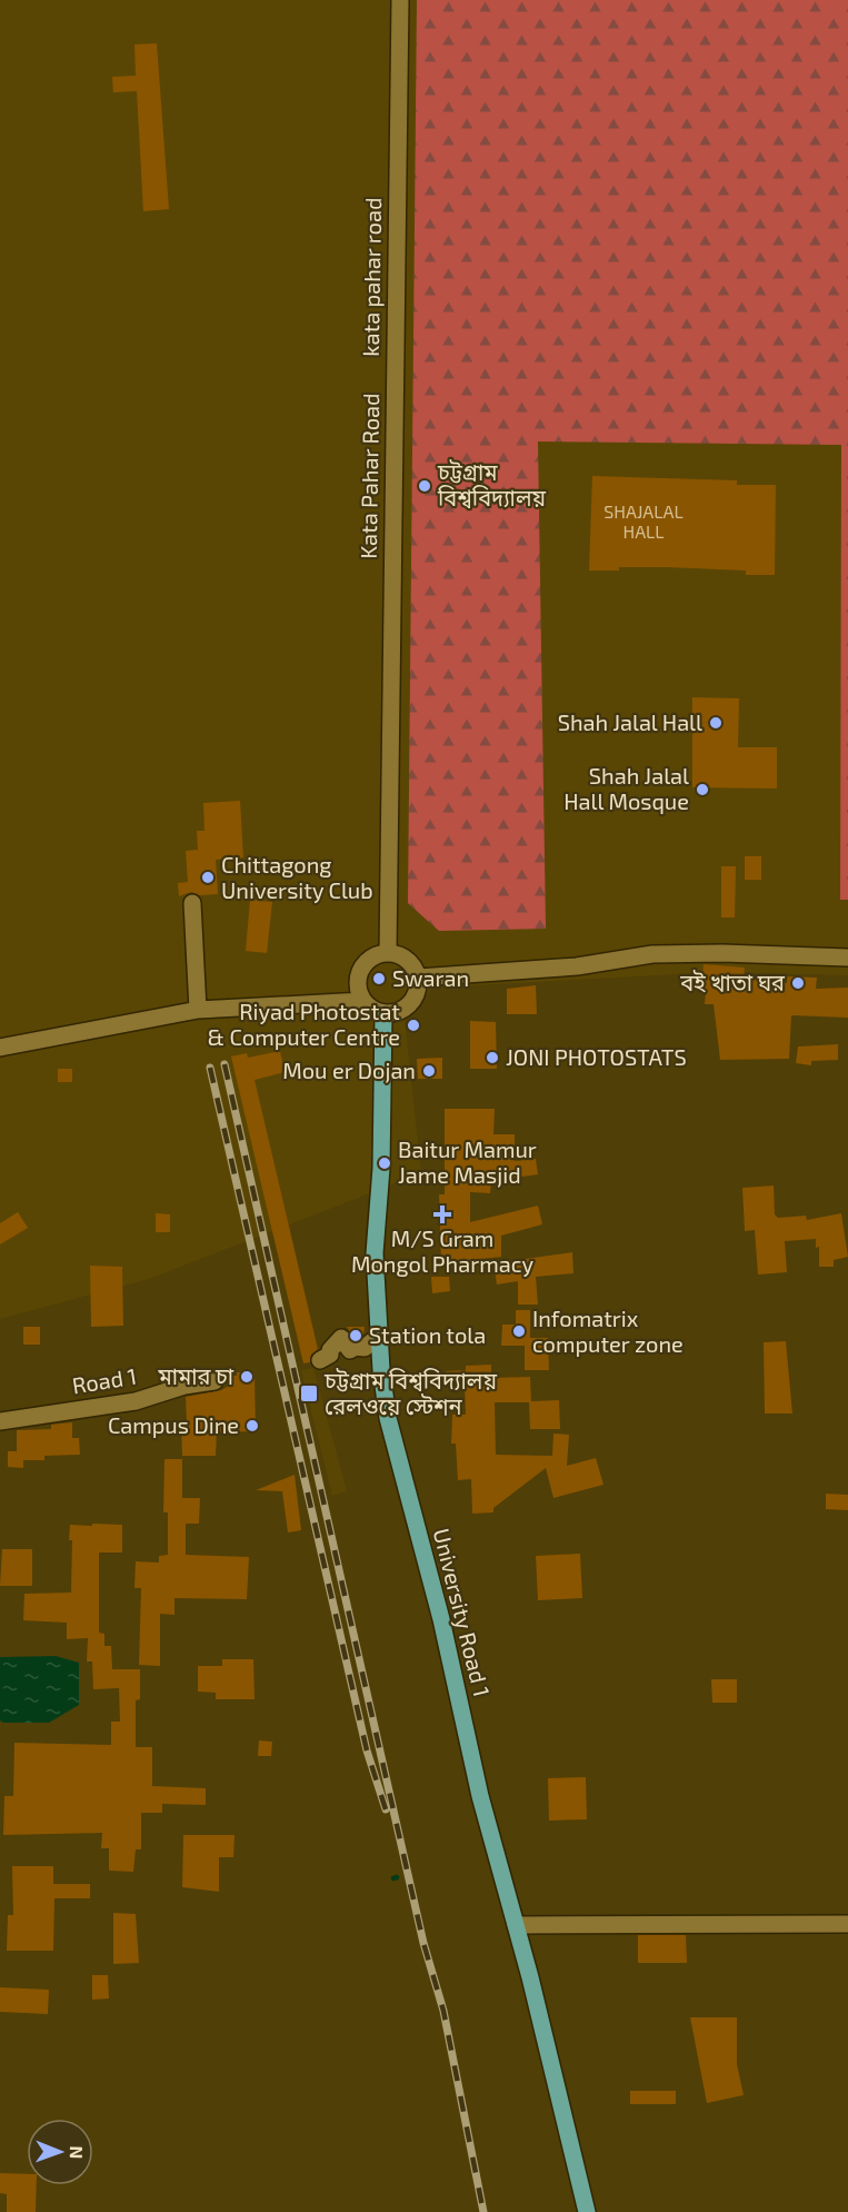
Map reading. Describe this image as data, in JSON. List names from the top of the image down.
{
  "streets": {
    "main road": ["University Road 1"],
    "street": ["kata pahar road", "Kata Pahar Road", "Road 1"]
  },
  "crossings": [
    ["kata pahar road", "Kata Pahar Road"],
    ["Kata Pahar Road", "University Road 1"]
  ],
  "places": {
    "other": [
      "চট্টগ্রাম বিশ্ববিদ্যালয়",
      "Shah Jalal Hall",
      "Shah Jalal Hall Mosque",
      "Chittagong University Club",
      "Swaran",
      "বই খাতা ঘর",
      "Riyad Photostat & Computer Centre",
      "JONI PHOTOSTATS",
      "Mou er Dojan",
      "Baitur Mamur Jame Masjid",
      "Infomatrix computer zone",
      "Station tola",
      "মামার চা",
      "Campus Dine"
    ],
    "health": ["M/S Gram Mongol Pharmacy"],
    "transit": ["চট্টগ্রাম বিশ্ববিদ্যালয় রেলওয়ে স্টেশন"]
  },
  "house_numbers": ["SHAJALAL HALL"],
  "north": "right"
}
